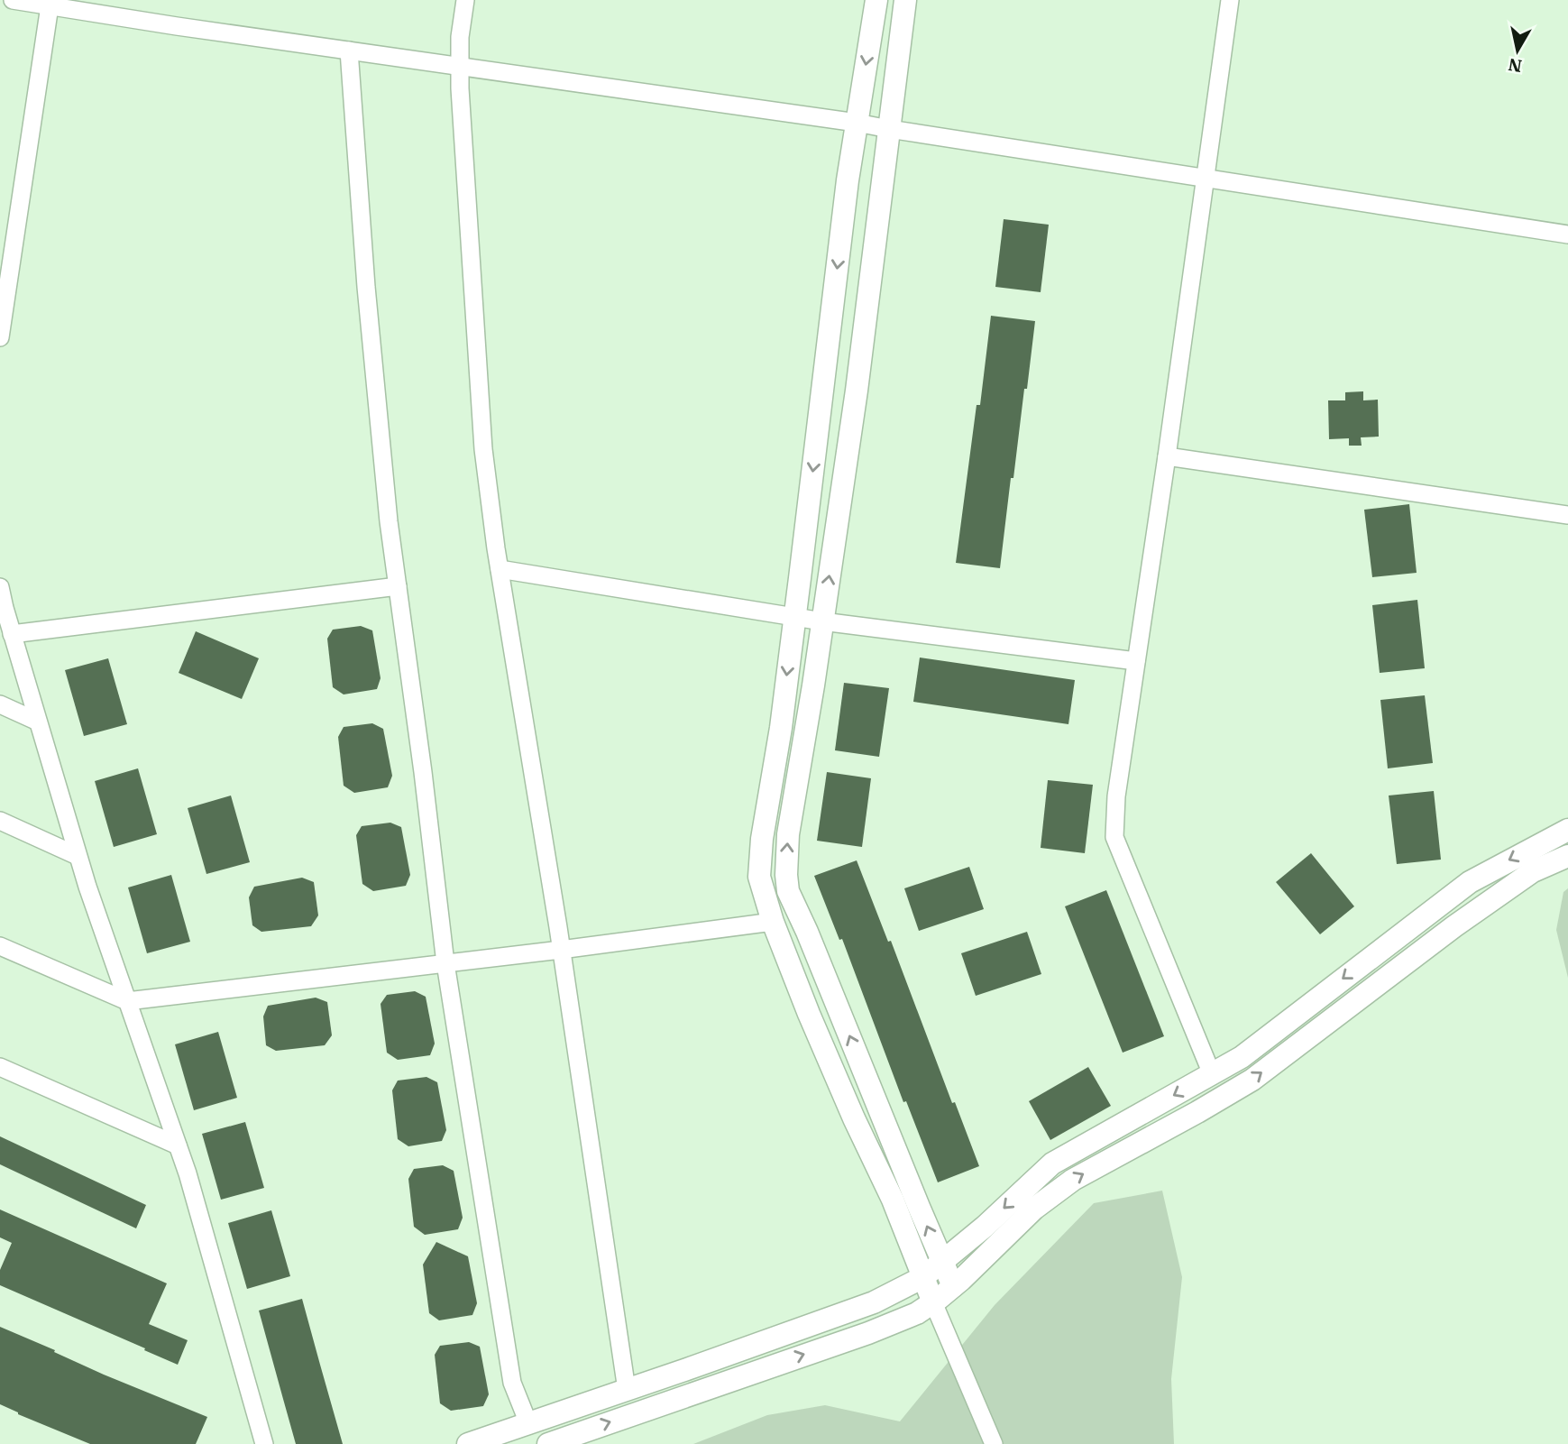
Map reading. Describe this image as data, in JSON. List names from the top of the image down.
{
  "north": "bottom"
}
